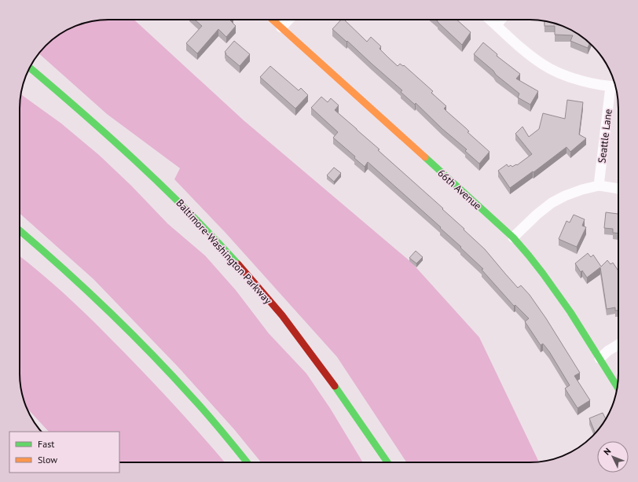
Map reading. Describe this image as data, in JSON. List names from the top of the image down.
{
  "streets": {
    "main road": ["66th Avenue", "Baltimore-Washington Parkway"],
    "street": ["Seattle Lane"]
  },
  "legend": ["Fast", "Slow"],
  "north": "top left"
}
